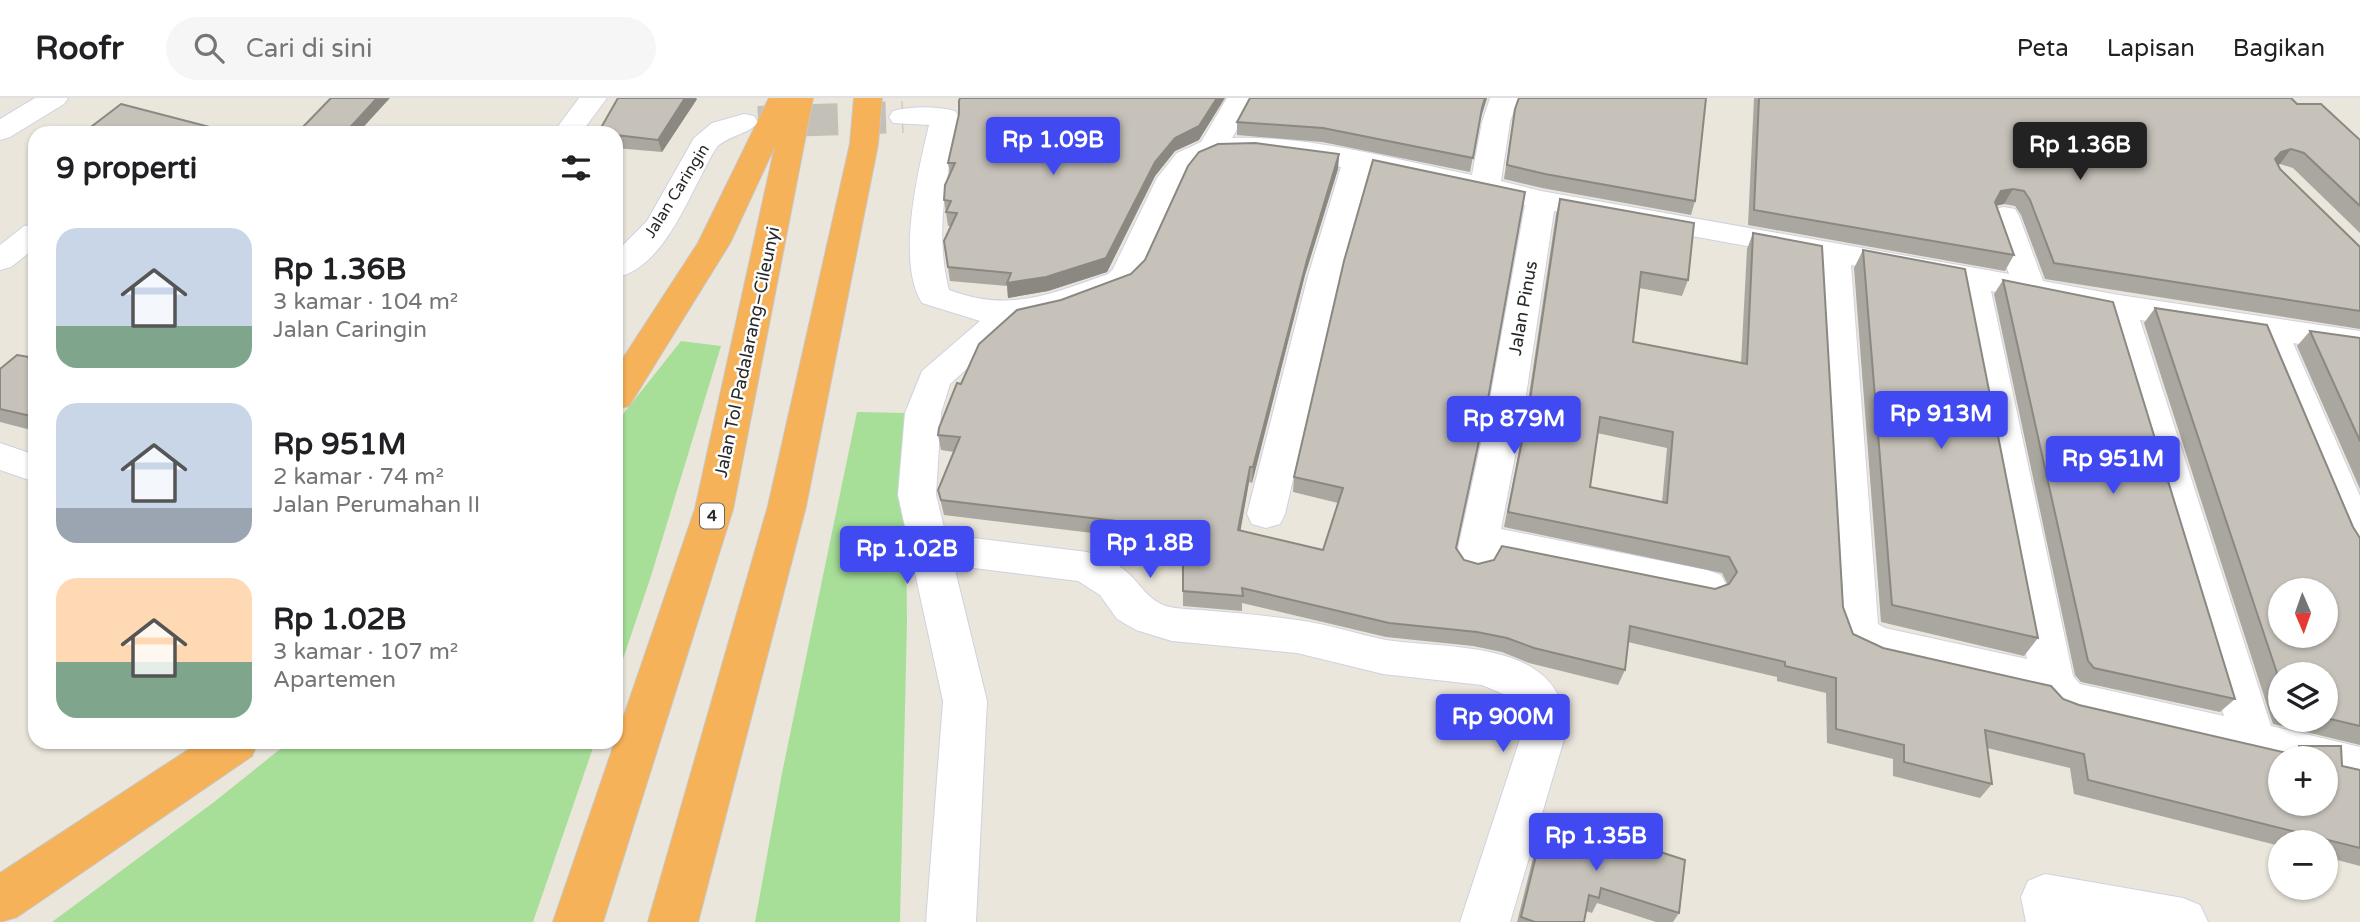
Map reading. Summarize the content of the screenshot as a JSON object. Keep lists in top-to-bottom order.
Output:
{
  "streets": {
    "highway": ["Jalan Tol Padalarang–Cileunyi", "4"],
    "street": ["Jalan Caringin", "Jalan Pinus"]
  },
  "north": "bottom",
  "page": {
    "header": "Roofr",
    "search": "Cari di sini",
    "nav": ["Peta", "Lapisan", "Bagikan"],
    "price": [
      "Rp 1.09B",
      "Rp 1.36B",
      "Rp 913M",
      "Rp 879M",
      "Rp 951M",
      "Rp 1.8B",
      "Rp 1.02B",
      "Rp 900M",
      "Rp 1.35B"
    ],
    "heading": "9 properti",
    "list": [
      {
        "name": "Rp 1.36B",
        "note": "3 kamar · 104 m² · Jalan Caringin"
      },
      {
        "name": "Rp 951M",
        "note": "2 kamar · 74 m² · Jalan Perumahan II"
      },
      {
        "name": "Rp 1.02B",
        "note": "3 kamar · 107 m² · Apartemen"
      }
    ],
    "map_buttons": ["+", "−"]
  }
}
